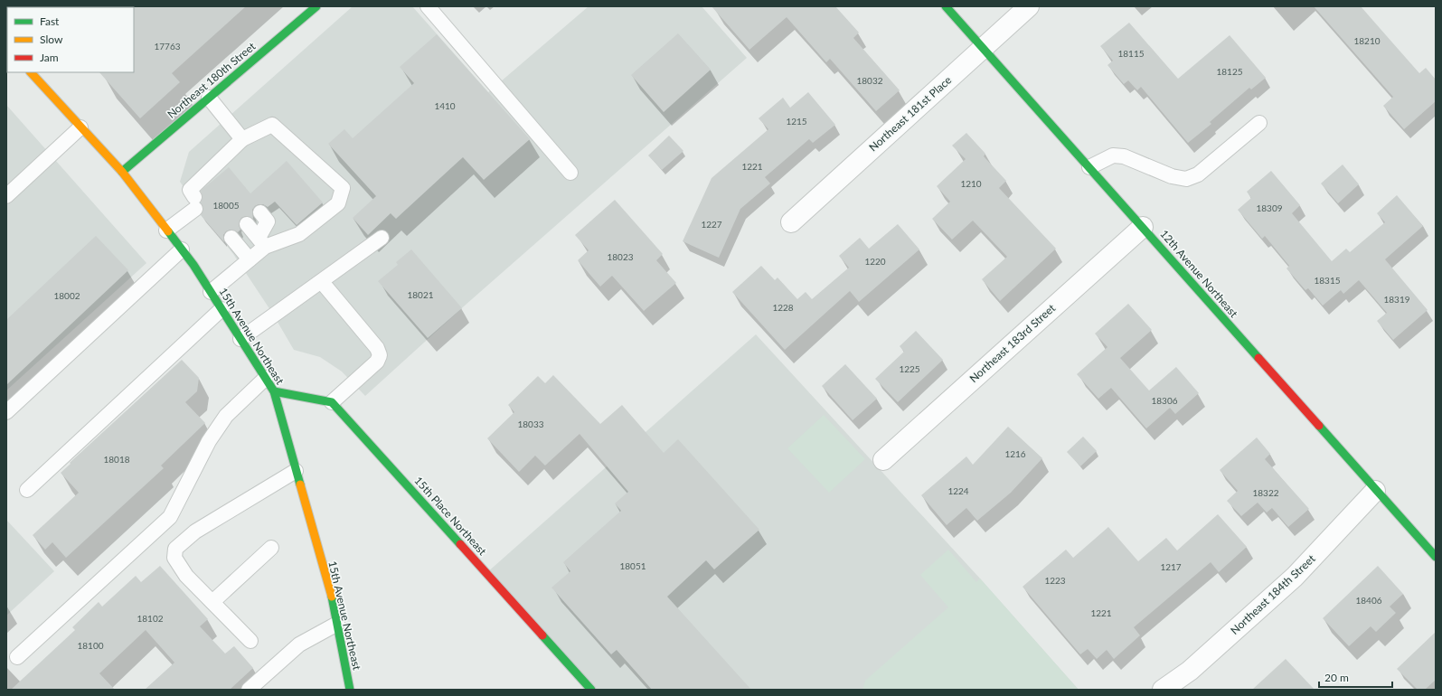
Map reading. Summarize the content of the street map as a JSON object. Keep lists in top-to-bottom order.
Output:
{
  "streets": {
    "street": [
      "Northeast 180th Street",
      "Northeast 181st Place",
      "12th Avenue Northeast",
      "15th Avenue Northeast",
      "Northeast 183rd Street",
      "15th Place Northeast",
      "Northeast 184th Street"
    ]
  },
  "crossings": [
    ["Northeast 180th Street", "15th Avenue Northeast"],
    ["Northeast 181st Place", "12th Avenue Northeast"],
    ["12th Avenue Northeast", "Northeast 183rd Street"],
    ["12th Avenue Northeast", "Northeast 184th Street"]
  ],
  "house_numbers": [
    "18210",
    "17763",
    "18115",
    "18125",
    "18032",
    "1410",
    "1215",
    "1221",
    "1210",
    "18005",
    "18309",
    "1227",
    "18023",
    "1220",
    "18315",
    "18021",
    "18002",
    "18319",
    "1228",
    "1225",
    "18306",
    "18033",
    "1216",
    "18018",
    "1224",
    "18322",
    "18051",
    "1217",
    "1223",
    "18406",
    "1221",
    "18102",
    "18100"
  ],
  "legend": ["Fast", "Slow", "Jam"],
  "scale_bar": "20 m"
}
